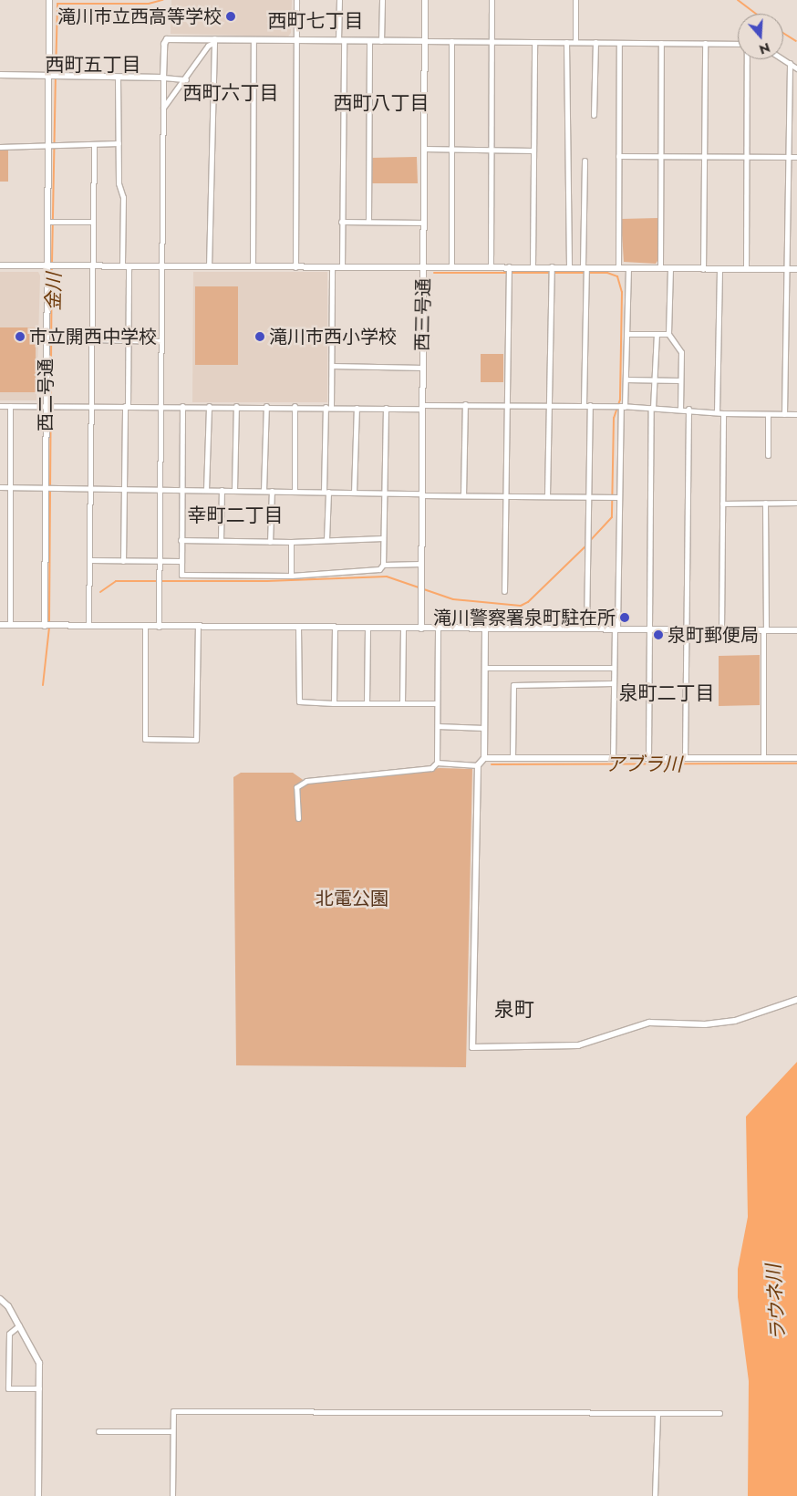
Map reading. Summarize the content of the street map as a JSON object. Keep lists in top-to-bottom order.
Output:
{
  "streets": {
    "street": ["西三号通", "西二号通"]
  },
  "districts": [
    "西町七丁目",
    "西町五丁目",
    "西町六丁目",
    "西町八丁目",
    "幸町二丁目",
    "泉町二丁目",
    "泉町"
  ],
  "water": ["金川", "アブラ川", "ラウネ川"],
  "parks": ["北電公園"],
  "places": [
    "滝川市立西高等学校",
    "市立開西中学校",
    "滝川市西小学校",
    "滝川警察署泉町駐在所",
    "泉町郵便局"
  ],
  "north": "bottom"
}
